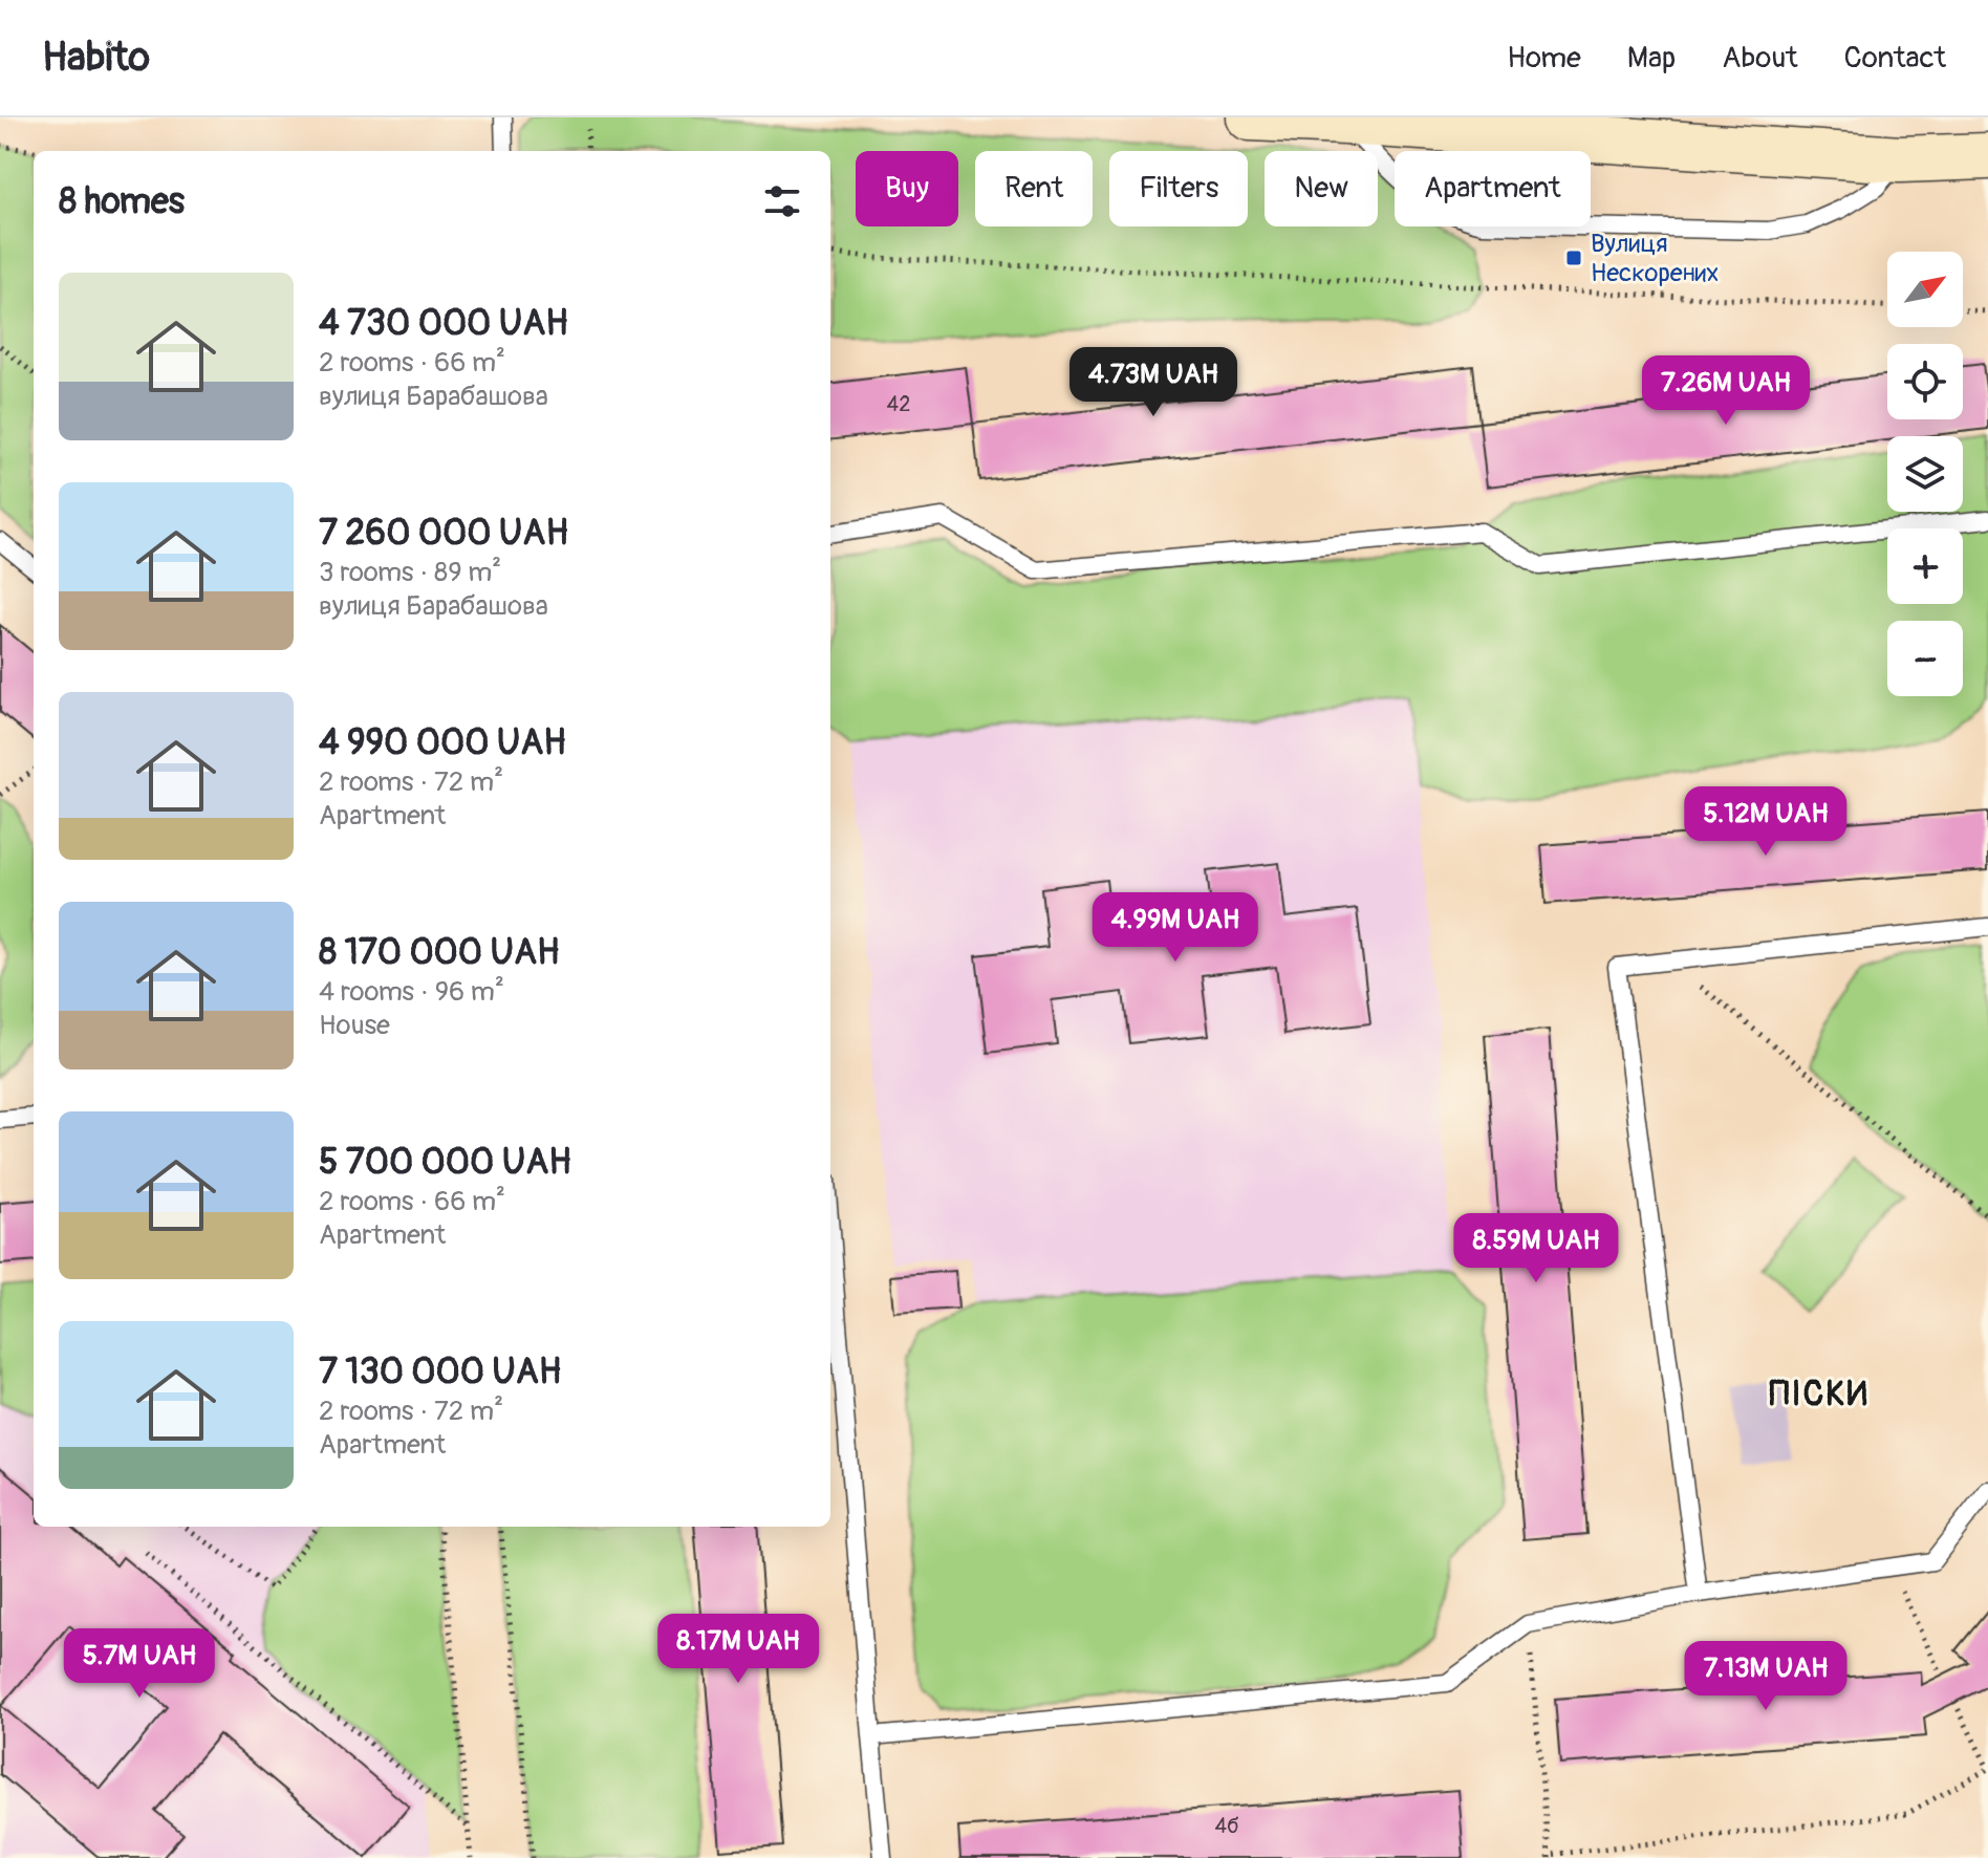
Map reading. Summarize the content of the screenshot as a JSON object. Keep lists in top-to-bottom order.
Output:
{
  "districts": ["ПІСКИ"],
  "places": {
    "transit": ["Вулиця Нескорених"]
  },
  "house_numbers": ["42", "4б"],
  "north": "top right",
  "page": {
    "header": "Habito",
    "nav": [
      "Home",
      "Map",
      "About",
      "Contact"
    ],
    "chip": [
      "Buy",
      "Rent",
      "Filters",
      "New",
      "Apartment"
    ],
    "heading": "8 homes",
    "map_buttons": ["+", "−"],
    "list": [
      {
        "name": "4 730 000 UAH",
        "note": "2 rooms · 66 m² · вулиця Барабашова"
      },
      {
        "name": "7 260 000 UAH",
        "note": "3 rooms · 89 m² · вулиця Барабашова"
      },
      {
        "name": "4 990 000 UAH",
        "note": "2 rooms · 72 m² · Apartment"
      },
      {
        "name": "8 170 000 UAH",
        "note": "4 rooms · 96 m² · House"
      },
      {
        "name": "5 700 000 UAH",
        "note": "2 rooms · 66 m² · Apartment"
      },
      {
        "name": "7 130 000 UAH",
        "note": "2 rooms · 72 m² · Apartment"
      }
    ],
    "price": [
      "4.73M UAH",
      "7.26M UAH",
      "5.12M UAH",
      "4.99M UAH",
      "8.59M UAH",
      "8.17M UAH",
      "5.7M UAH",
      "7.13M UAH"
    ]
  }
}
